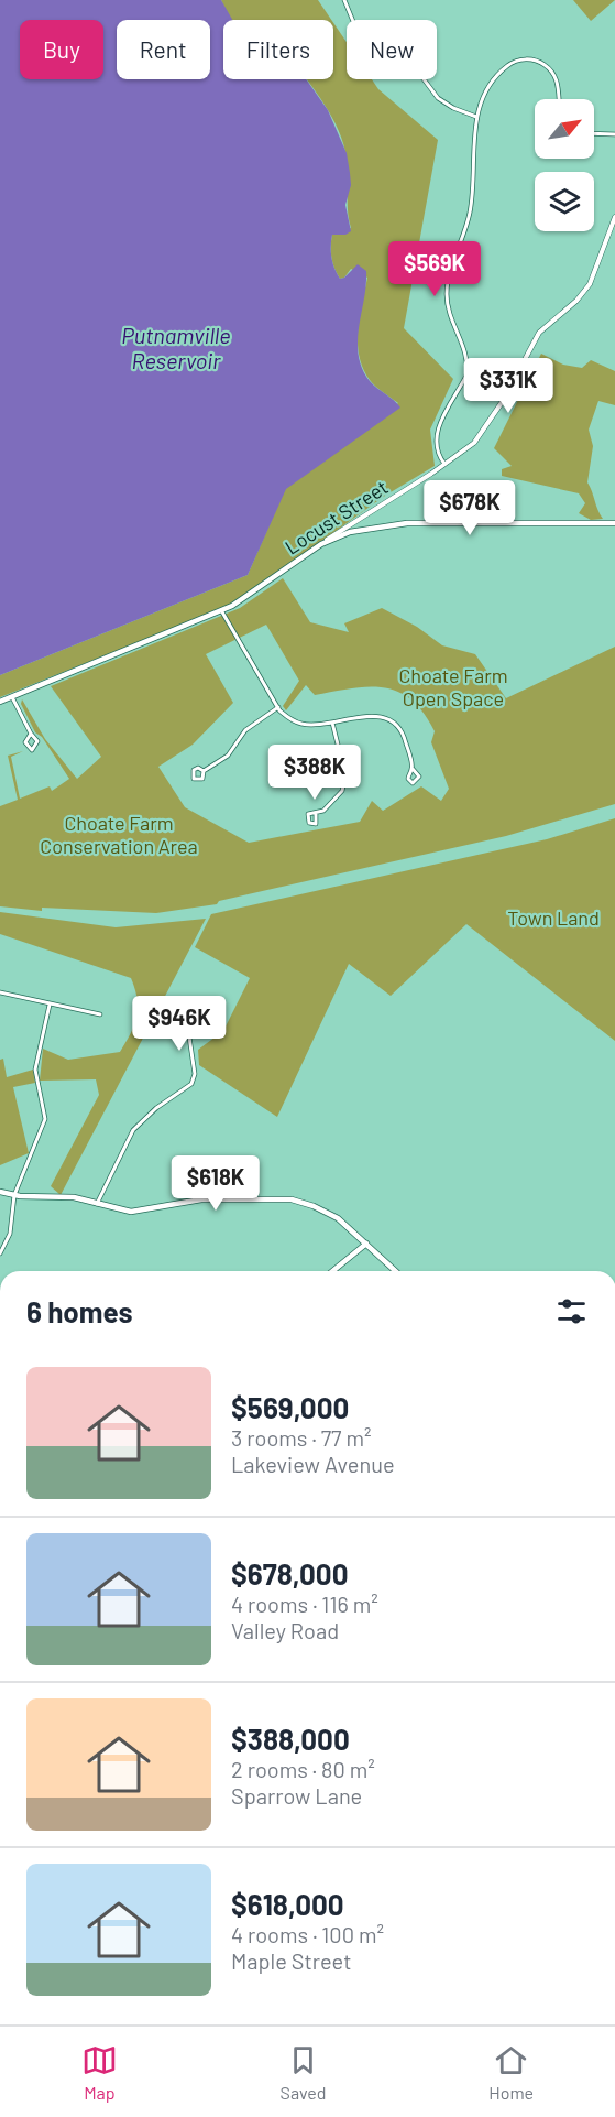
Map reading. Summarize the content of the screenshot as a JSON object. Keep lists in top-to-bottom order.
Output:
{
  "streets": {
    "main road": ["Locust Street"]
  },
  "water": ["Putnamville Reservoir"],
  "parks": ["Choate Farm Open Space", "Choate Farm Conservation Area", "Town Land"],
  "north": "top right",
  "page": {
    "chip": [
      "Buy",
      "Rent",
      "Filters",
      "New"
    ],
    "price": [
      "$569K",
      "$331K",
      "$678K",
      "$388K",
      "$946K",
      "$618K"
    ],
    "heading": "6 homes",
    "list": [
      {
        "name": "$569,000",
        "note": "3 rooms · 77 m² · Lakeview Avenue"
      },
      {
        "name": "$678,000",
        "note": "4 rooms · 116 m² · Valley Road"
      },
      {
        "name": "$388,000",
        "note": "2 rooms · 80 m² · Sparrow Lane"
      },
      {
        "name": "$618,000",
        "note": "4 rooms · 100 m² · Maple Street"
      }
    ],
    "tabs": ["Map", "Saved", "Home"]
  }
}
